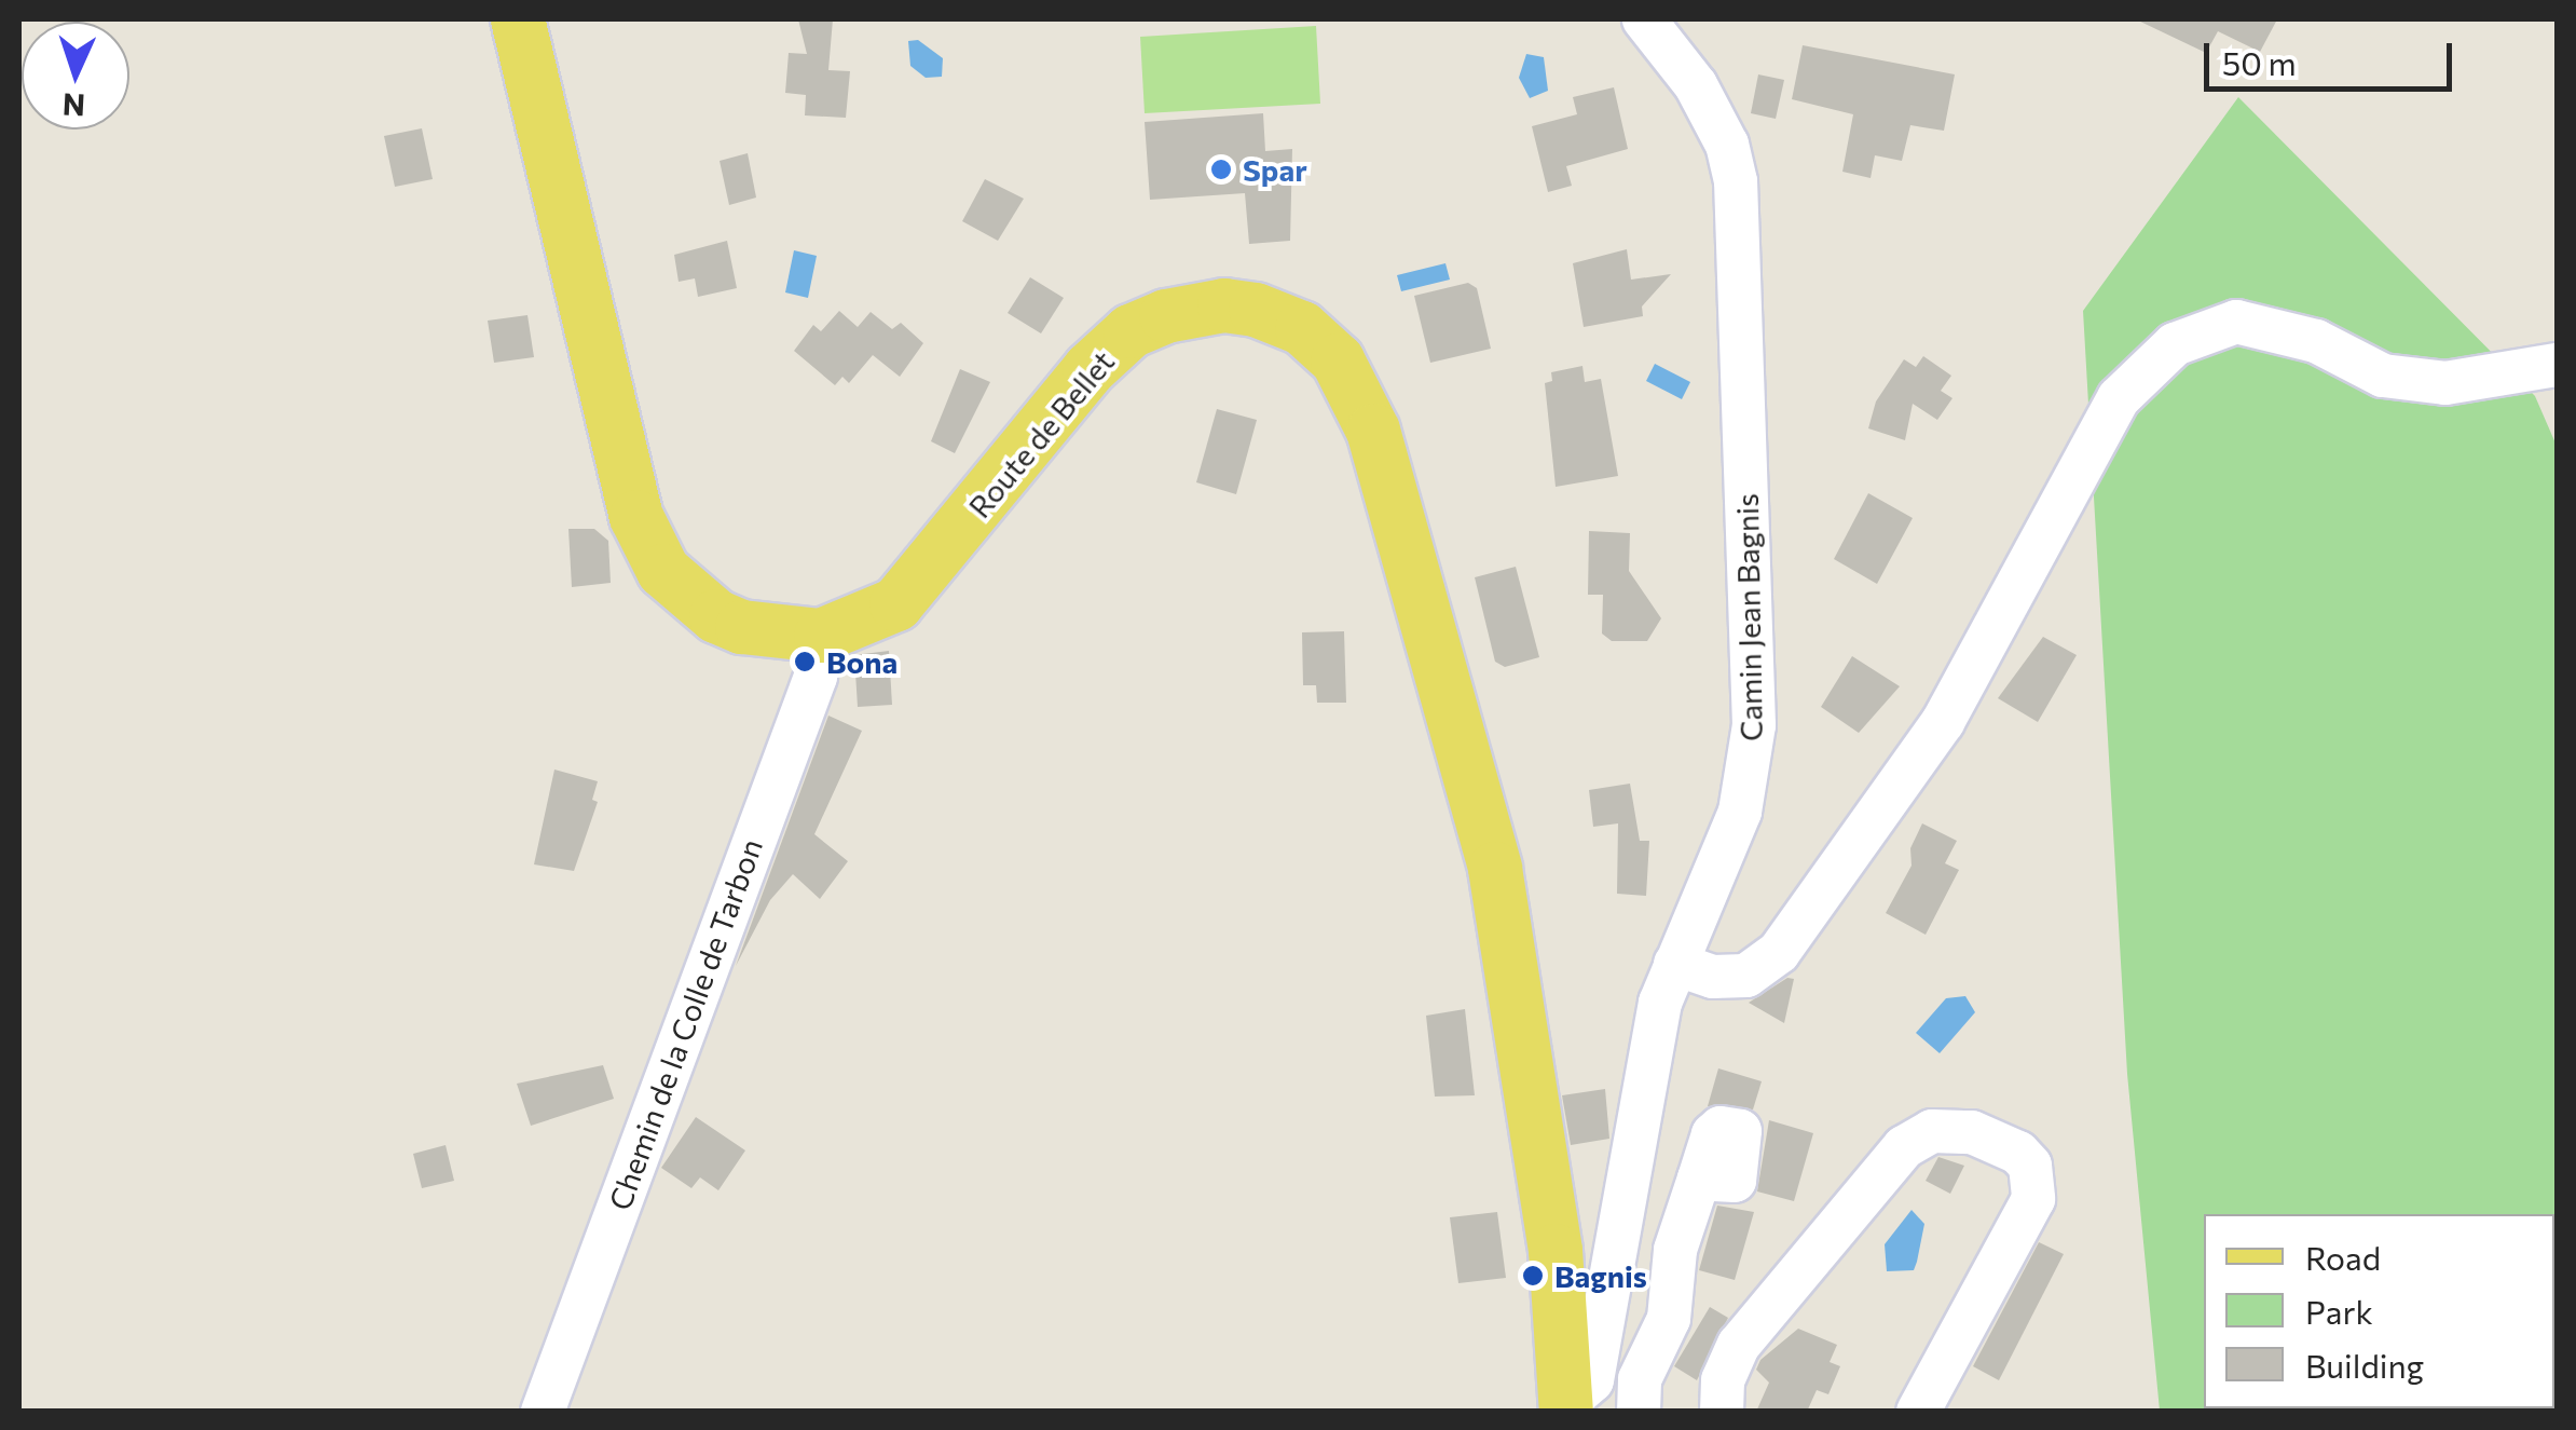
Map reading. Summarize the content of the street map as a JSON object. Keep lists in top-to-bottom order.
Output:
{
  "streets": {
    "main road": ["Route de Bellet"],
    "street": ["Camin Jean Bagnis", "Chemin de la Colle de Tarbon"]
  },
  "crossings": [
    ["Route de Bellet", "Camin Jean Bagnis"],
    ["Route de Bellet", "Chemin de la Colle de Tarbon"]
  ],
  "places": ["Spar", "Bona", "Bagnis"],
  "legend": ["Road", "Park", "Building"],
  "scale_bar": "50 m",
  "north": "bottom"
}
